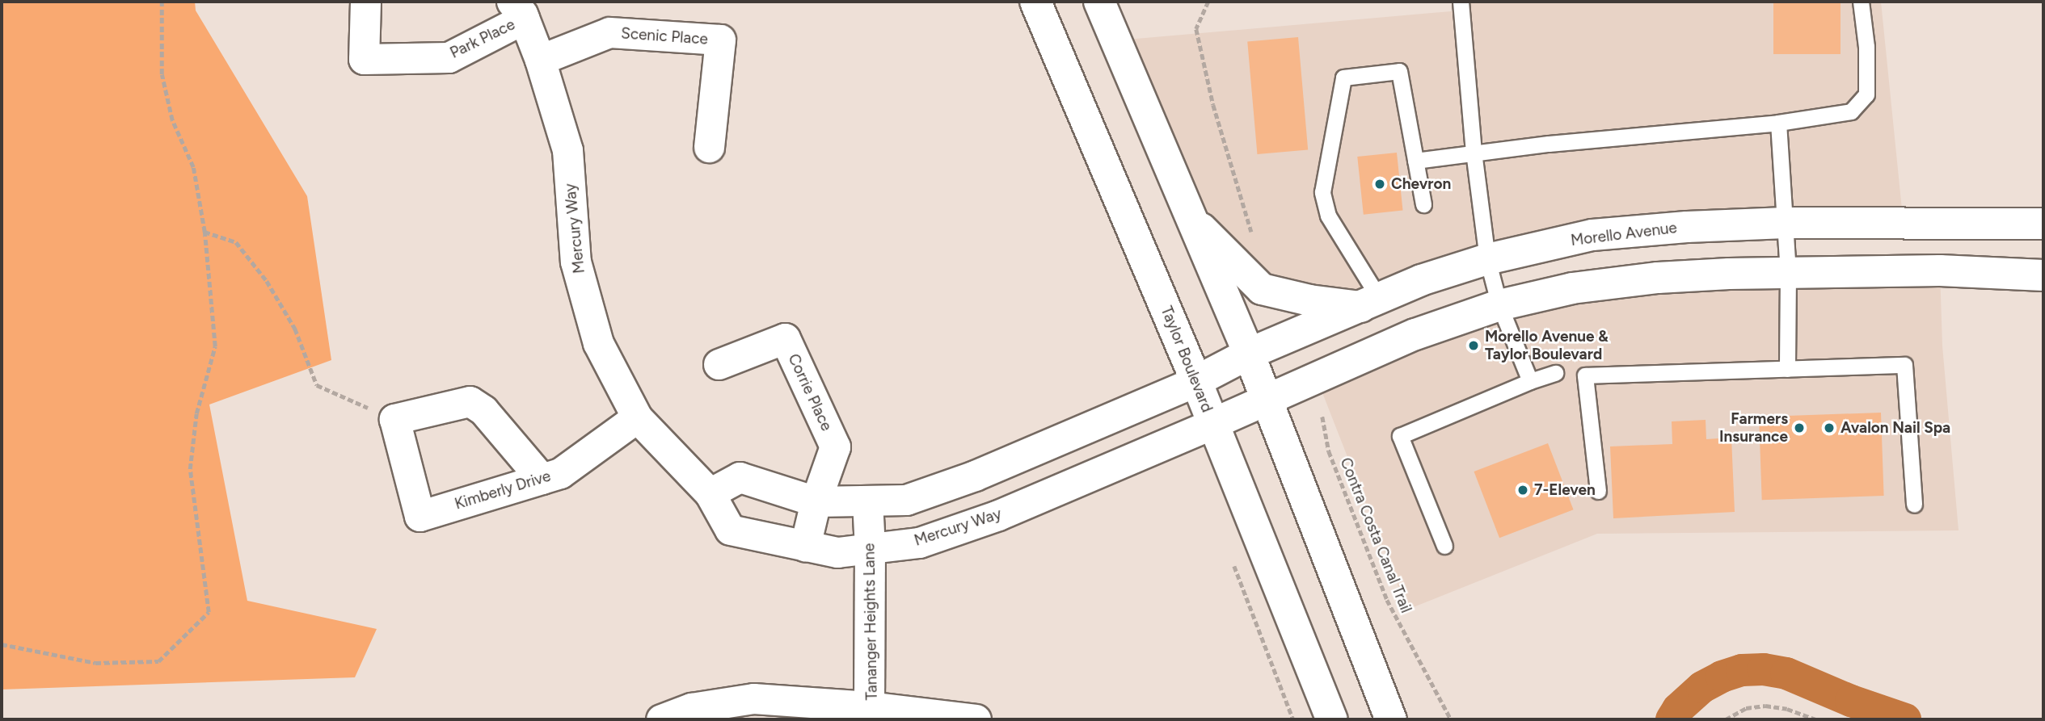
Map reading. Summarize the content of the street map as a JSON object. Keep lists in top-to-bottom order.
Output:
{
  "streets": {
    "main road": ["Morello Avenue", "Taylor Boulevard"],
    "street": [
      "Scenic Place",
      "Park Place",
      "Mercury Way",
      "Corrie Place",
      "Kimberly Drive",
      "Tananger Heights Lane"
    ],
    "path": ["Contra Costa Canal Trail"]
  },
  "crossings": [
    ["Scenic Place", "Mercury Way"],
    ["Park Place", "Mercury Way"],
    ["Mercury Way", "Taylor Boulevard"],
    ["Mercury Way", "Corrie Place"],
    ["Mercury Way", "Kimberly Drive"],
    ["Mercury Way", "Tananger Heights Lane"],
    ["Morello Avenue", "Taylor Boulevard"]
  ],
  "places": [
    "Chevron",
    "Morello Avenue & Taylor Boulevard",
    "Farmers Insurance",
    "Avalon Nail Spa",
    "7-Eleven"
  ]
}
